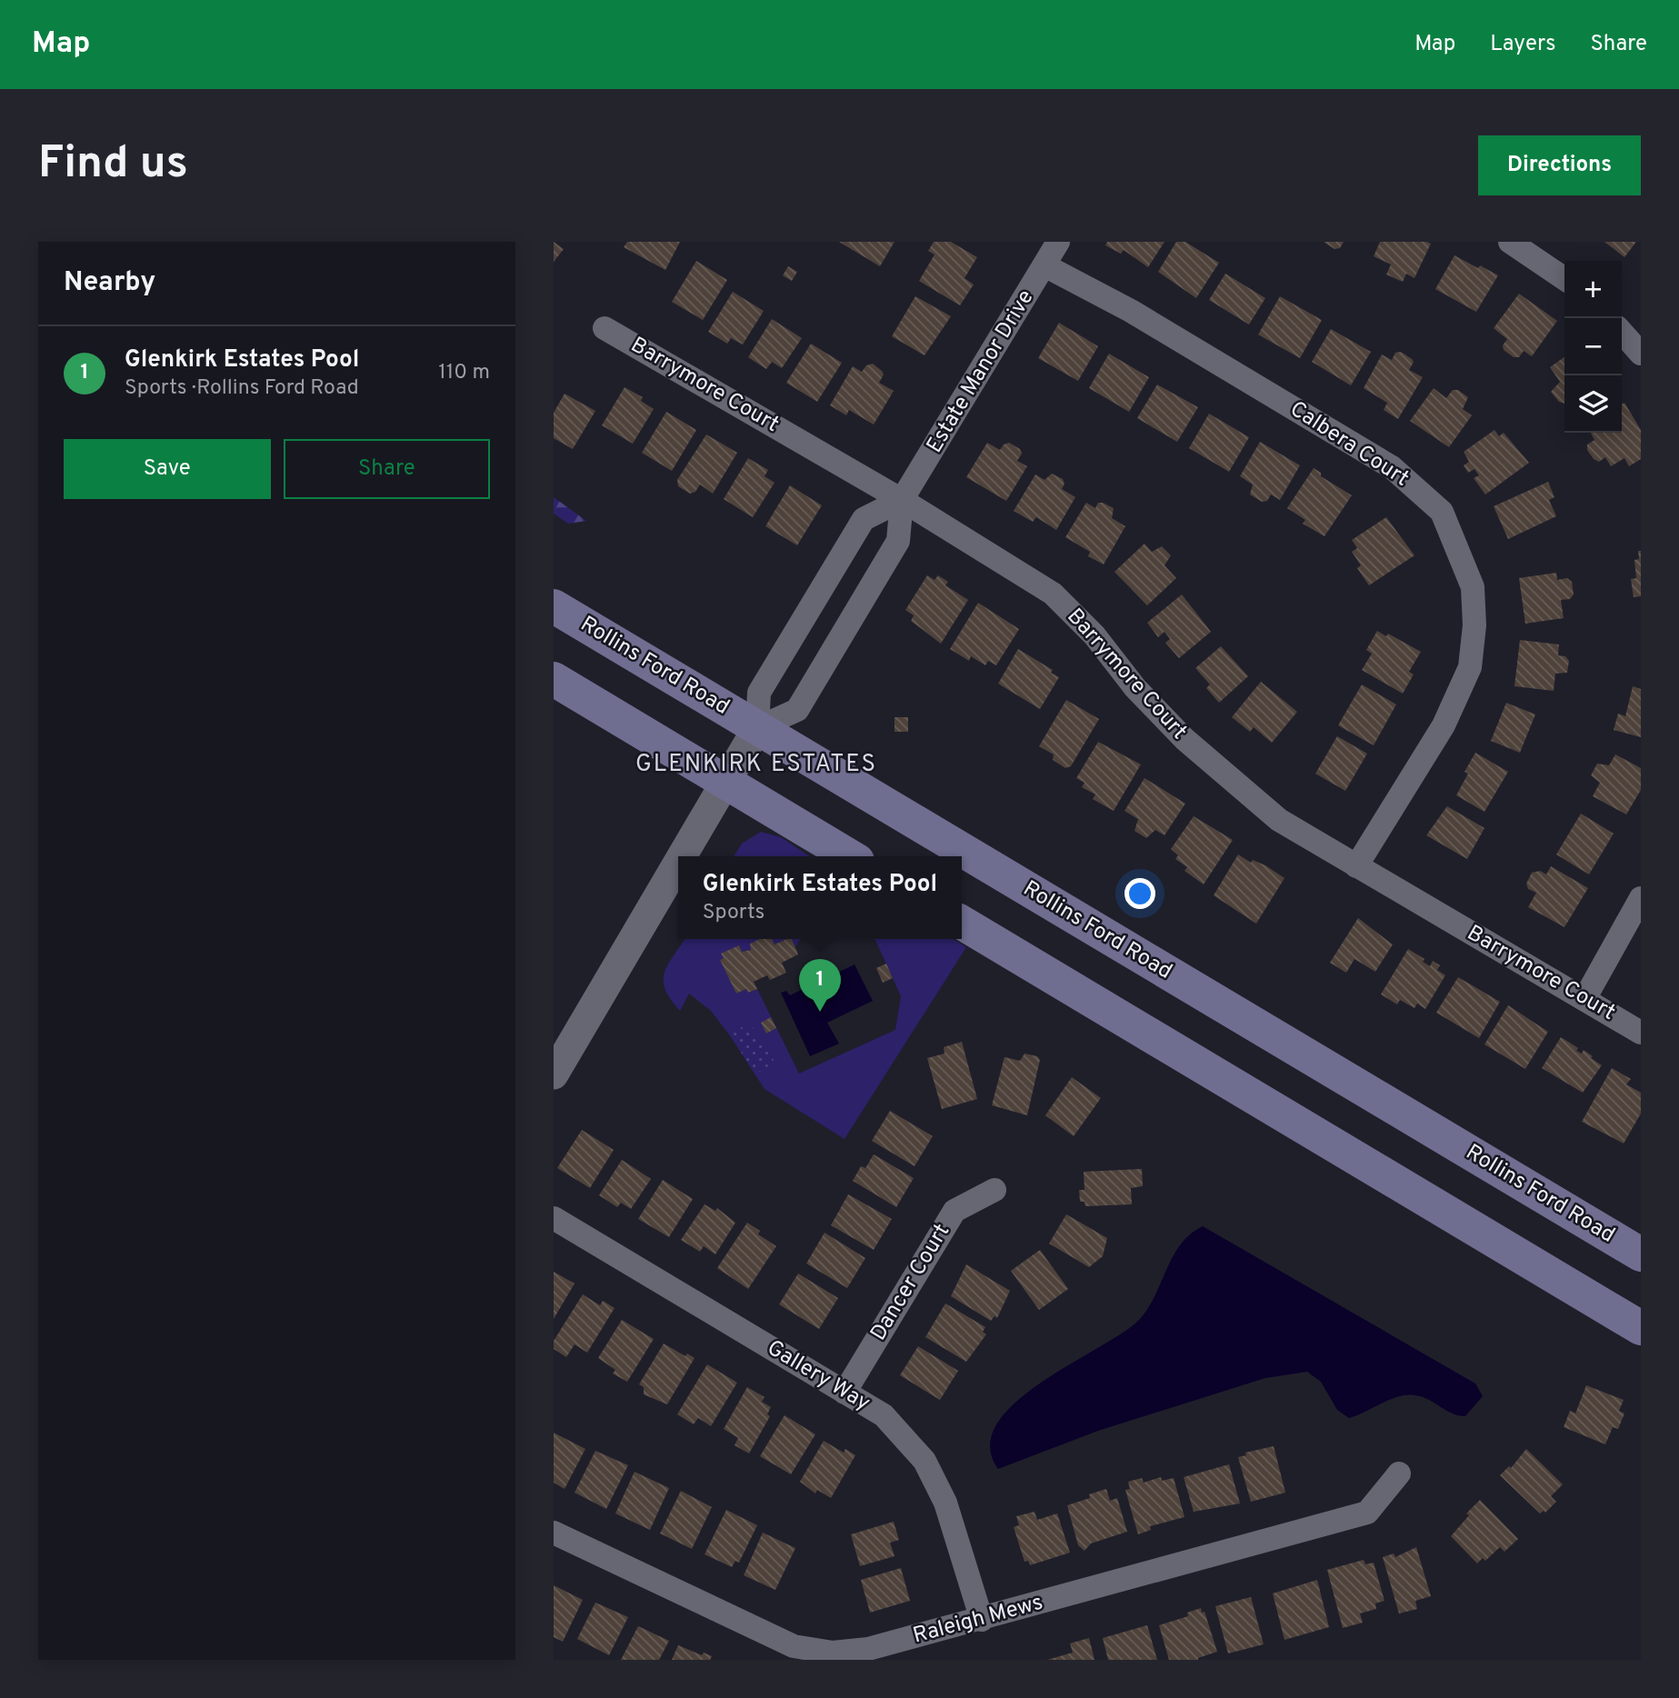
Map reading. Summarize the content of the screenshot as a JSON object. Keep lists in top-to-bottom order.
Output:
{
  "streets": {
    "main road": ["Rollins Ford Road"],
    "street": [
      "Estate Manor Drive",
      "Barrymore Court",
      "Calbera Court",
      "Dancer Court",
      "Gallery Way",
      "Raleigh Mews"
    ]
  },
  "crossings": [
    ["Estate Manor Drive", "Barrymore Court"],
    ["Estate Manor Drive", "Calbera Court"],
    ["Estate Manor Drive", "Rollins Ford Road"],
    ["Barrymore Court", "Calbera Court"],
    ["Dancer Court", "Gallery Way"],
    ["Gallery Way", "Raleigh Mews"]
  ],
  "districts": ["GLENKIRK ESTATES"],
  "page": {
    "header": "Map",
    "nav": ["Map", "Layers", "Share"],
    "buttons": [
      "Directions",
      ["Save", "Share"]
    ],
    "title": "Find us",
    "heading": "Nearby",
    "map_buttons": ["+", "−"],
    "list": [
      {
        "mark": "1",
        "name": "Glenkirk Estates Pool",
        "note": "Sports · Rollins Ford Road",
        "value": "110 m"
      }
    ],
    "popup": ["Glenkirk Estates Pool", "Sports"],
    "pins": "1"
  }
}
